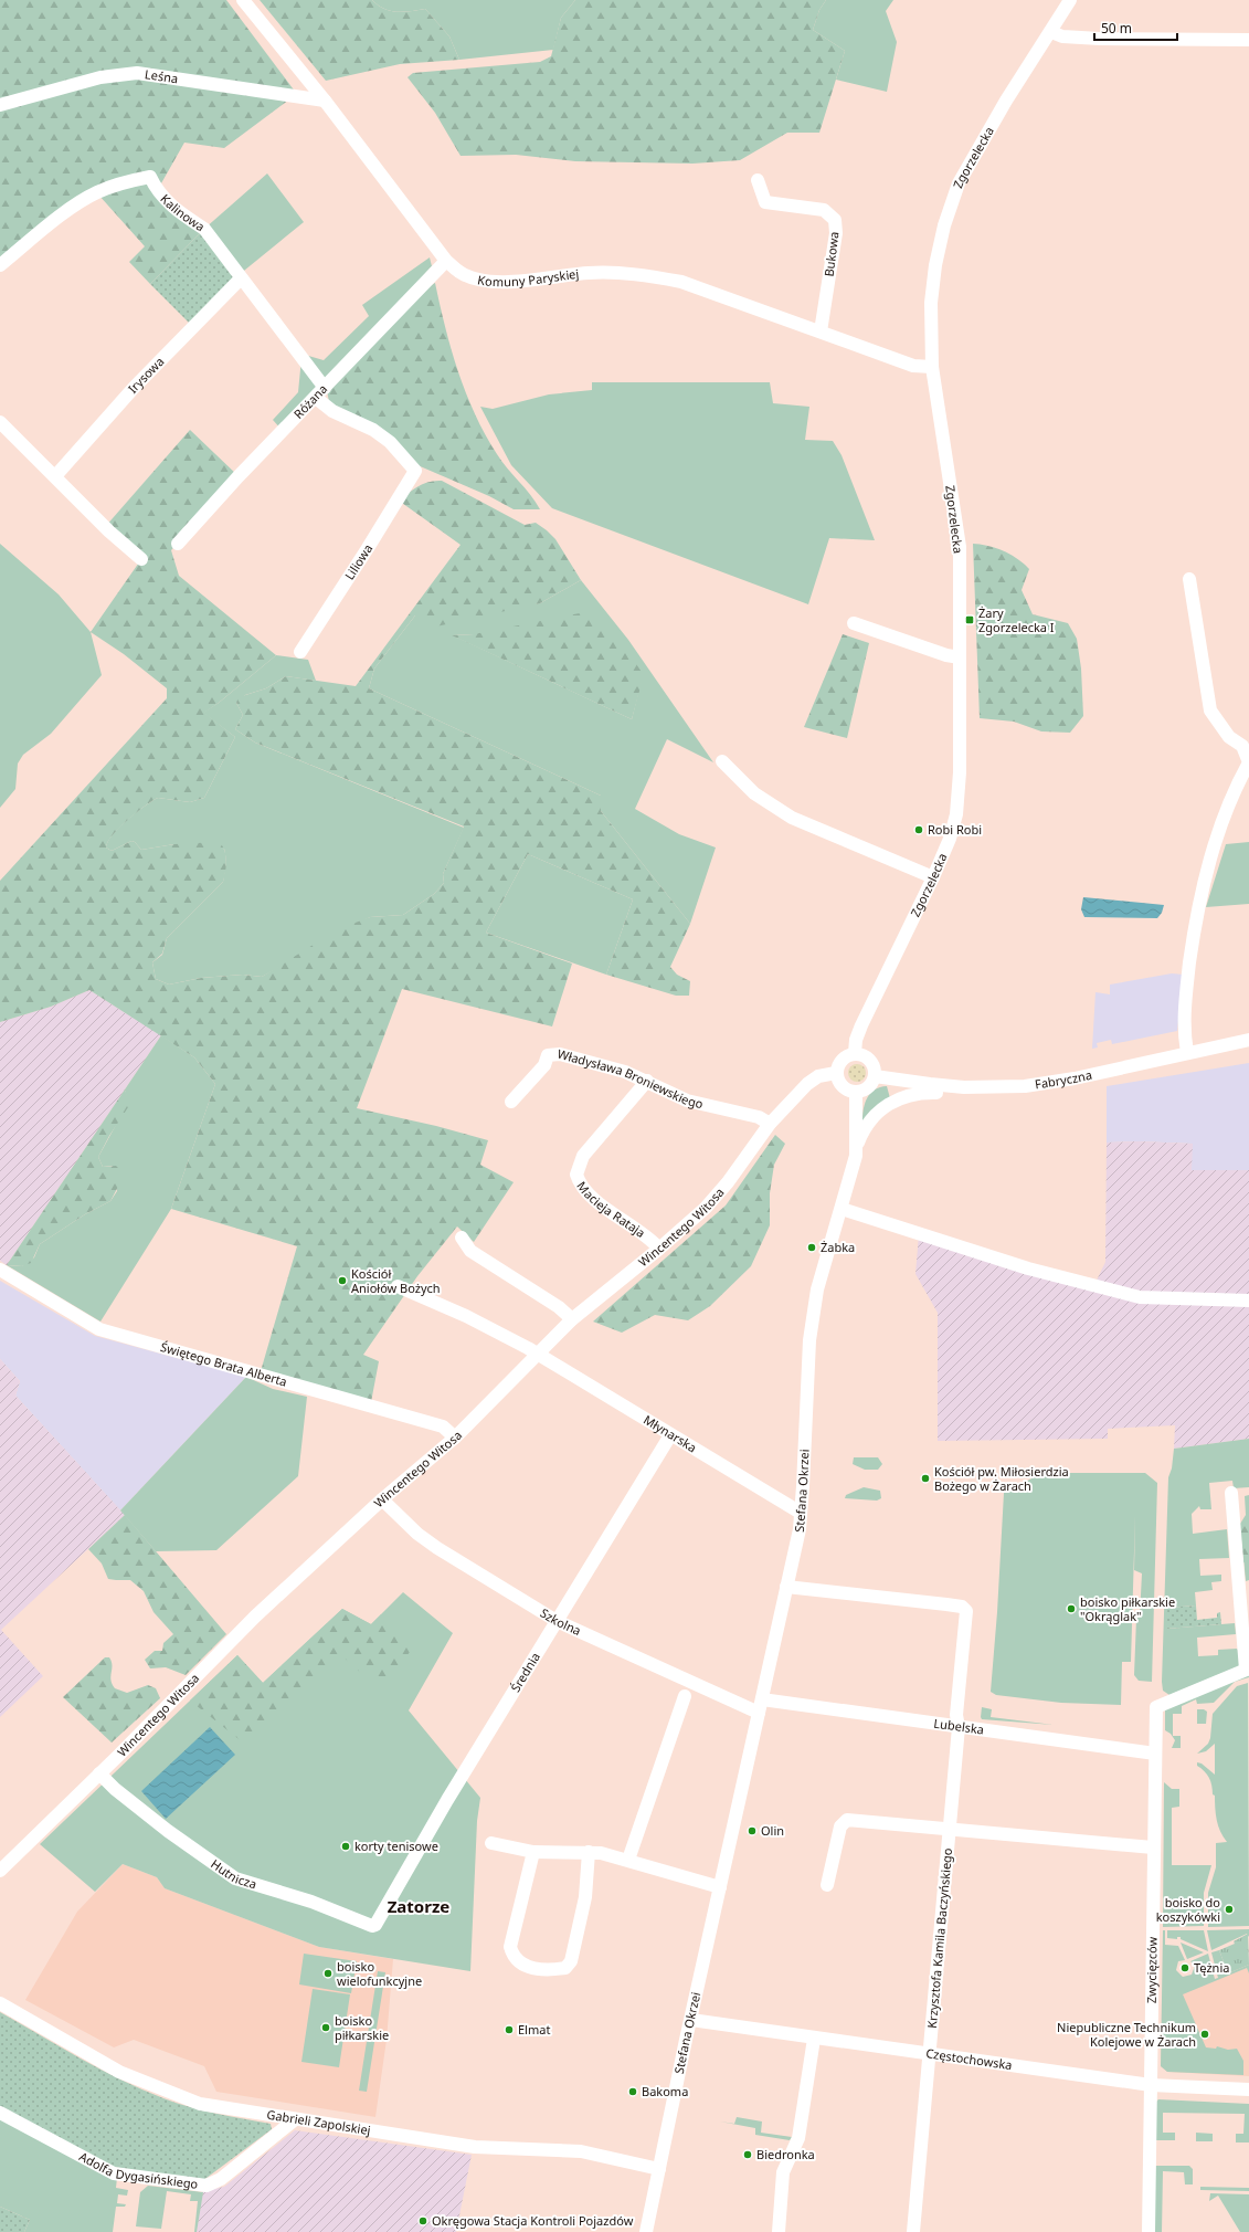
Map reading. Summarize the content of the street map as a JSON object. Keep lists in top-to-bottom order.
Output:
{
  "streets": {
    "street": [
      "Leśna",
      "Zgorzelecka",
      "Kalinowa",
      "Bukowa",
      "Komuny Paryskiej",
      "Irysowa",
      "Różana",
      "Liliowa",
      "Fabryczna",
      "Władysława Broniewskiego",
      "Macieja Rataja",
      "Wincentego Witosa",
      "Świętego Brata Alberta",
      "Młynarska",
      "Stefana Okrzei",
      "Szkolna",
      "Średnia",
      "Lubelska",
      "Hutnicza",
      "Krzysztofa Kamila Baczyńskiego",
      "Zwycięzców",
      "Częstochowska",
      "Gabrieli Zapolskiej",
      "Adolfa Dygasińskiego"
    ]
  },
  "crossings": [
    ["Leśna", "Komuny Paryskiej"],
    ["Zgorzelecka", "Komuny Paryskiej"],
    ["Zgorzelecka", "Fabryczna"],
    ["Zgorzelecka", "Wincentego Witosa"],
    ["Zgorzelecka", "Stefana Okrzei"],
    ["Kalinowa", "Irysowa"],
    ["Kalinowa", "Różana"],
    ["Kalinowa", "Liliowa"],
    ["Bukowa", "Komuny Paryskiej"],
    ["Komuny Paryskiej", "Różana"],
    ["Fabryczna", "Wincentego Witosa"],
    ["Fabryczna", "Stefana Okrzei"],
    ["Władysława Broniewskiego", "Macieja Rataja"],
    ["Władysława Broniewskiego", "Wincentego Witosa"],
    ["Macieja Rataja", "Wincentego Witosa"],
    ["Wincentego Witosa", "Świętego Brata Alberta"],
    ["Wincentego Witosa", "Młynarska"],
    ["Wincentego Witosa", "Stefana Okrzei"],
    ["Wincentego Witosa", "Szkolna"],
    ["Wincentego Witosa", "Hutnicza"],
    ["Młynarska", "Stefana Okrzei"],
    ["Młynarska", "Średnia"],
    ["Stefana Okrzei", "Szkolna"],
    ["Stefana Okrzei", "Lubelska"],
    ["Stefana Okrzei", "Krzysztofa Kamila Baczyńskiego"],
    ["Stefana Okrzei", "Częstochowska"],
    ["Stefana Okrzei", "Gabrieli Zapolskiej"],
    ["Szkolna", "Średnia"],
    ["Szkolna", "Lubelska"],
    ["Średnia", "Hutnicza"],
    ["Lubelska", "Krzysztofa Kamila Baczyńskiego"],
    ["Lubelska", "Zwycięzców"],
    ["Krzysztofa Kamila Baczyńskiego", "Częstochowska"],
    ["Zwycięzców", "Częstochowska"],
    ["Gabrieli Zapolskiej", "Adolfa Dygasińskiego"]
  ],
  "districts": ["Zatorze"],
  "places": {
    "transit": ["Żary Zgorzelecka I"],
    "other": [
      "Robi Robi",
      "Żabka",
      "Kościół Aniołów Bożych",
      "Kościół pw. Miłosierdzia Bożego w Żarach",
      "boisko piłkarskie \"Okrąglak\"",
      "Olin",
      "korty tenisowe",
      "boisko do koszykówki",
      "Tężnia",
      "boisko wielofunkcyjne",
      "boisko piłkarskie",
      "Elmat",
      "Niepubliczne Technikum Kolejowe w Żarach",
      "Bakoma",
      "Biedronka",
      "Okręgowa Stacja Kontroli Pojazdów"
    ]
  },
  "scale_bar": "50 m"
}
